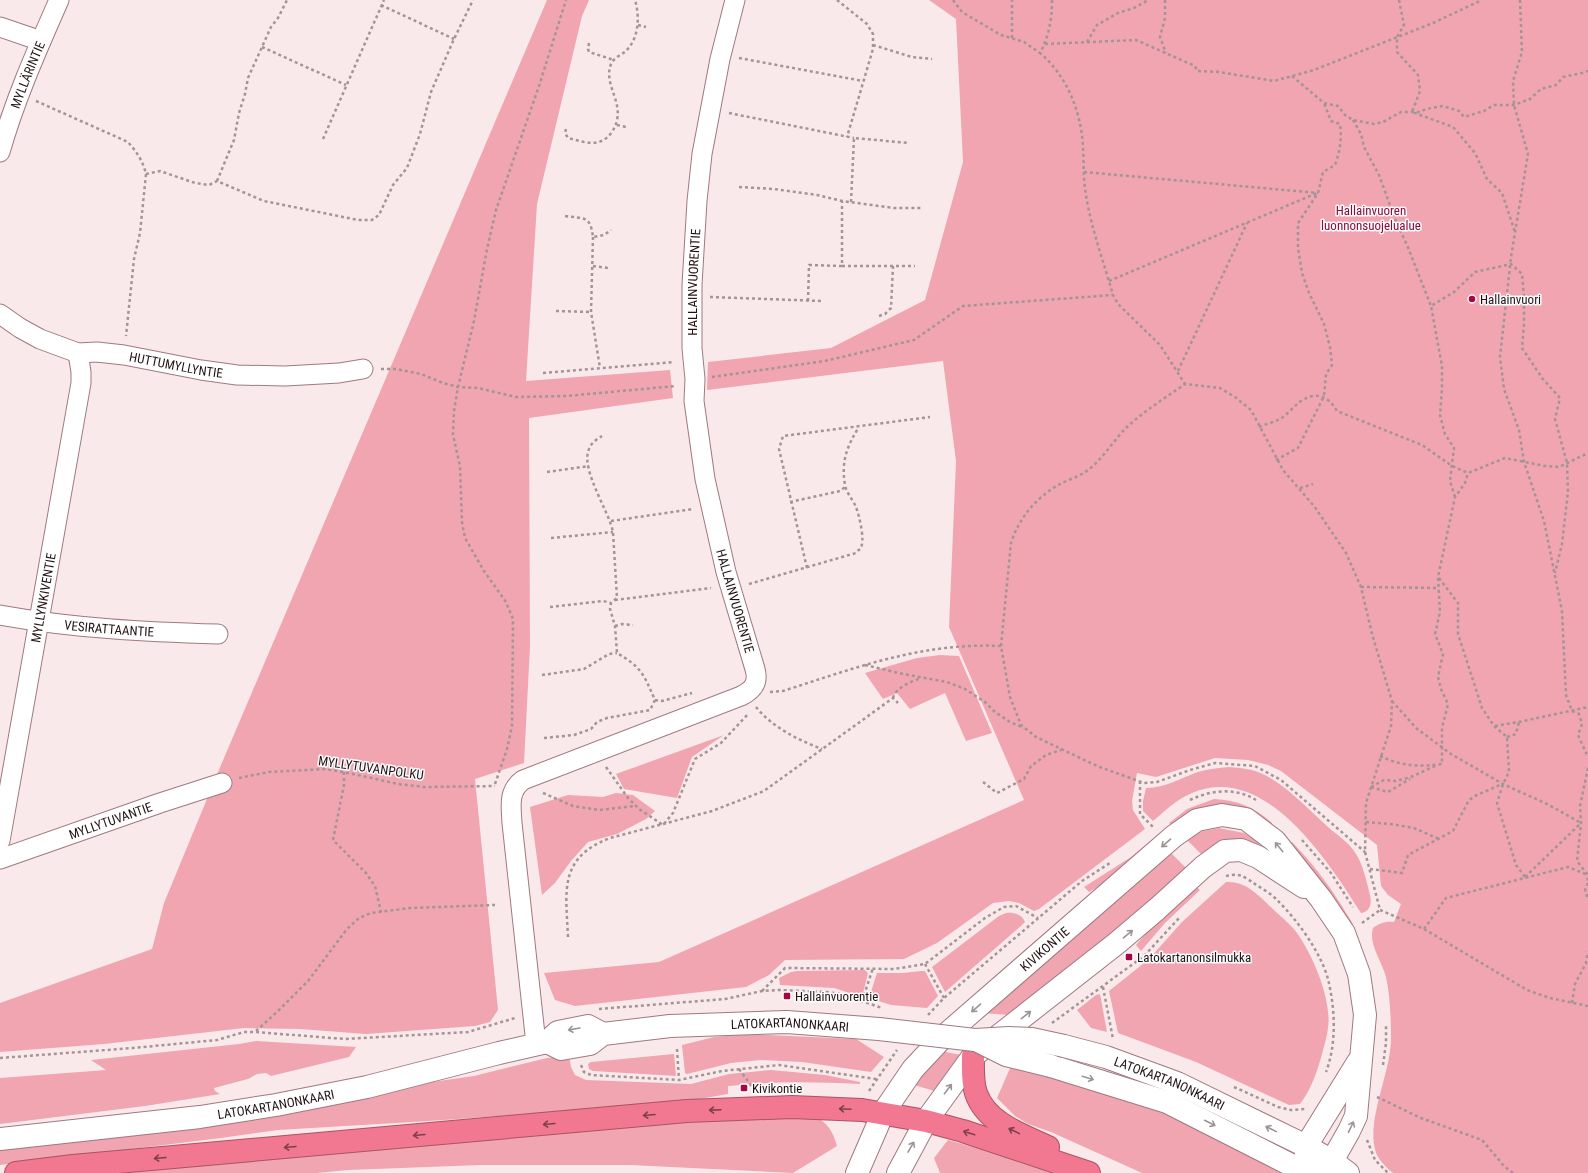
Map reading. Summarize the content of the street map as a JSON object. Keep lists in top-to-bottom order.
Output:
{
  "streets": {
    "street": [
      "MYLLÄRINTIE",
      "HALLAINVUORENTIE",
      "HUTTUMYLLYNTIE",
      "MYLLYNKIVENTIE",
      "VESIRATTAANTIE",
      "MYLLYTUVANTIE",
      "KIVIKONTIE",
      "LATOKARTANONKAARI"
    ],
    "path": ["MYLLYTUVANPOLKU"]
  },
  "crossings": [
    ["HALLAINVUORENTIE", "LATOKARTANONKAARI"],
    ["HUTTUMYLLYNTIE", "MYLLYNKIVENTIE"],
    ["MYLLYNKIVENTIE", "VESIRATTAANTIE"],
    ["MYLLYTUVANPOLKU", "MYLLYTUVANTIE"]
  ],
  "one_way": ["KIVIKONTIE"],
  "parks": ["Hallainvuoren luonnonsuojelualue"],
  "places": {
    "other": ["Hallainvuori"],
    "transit": ["Latokartanonsilmukka", "Hallainvuorentie", "Kivikontie"]
  }
}
